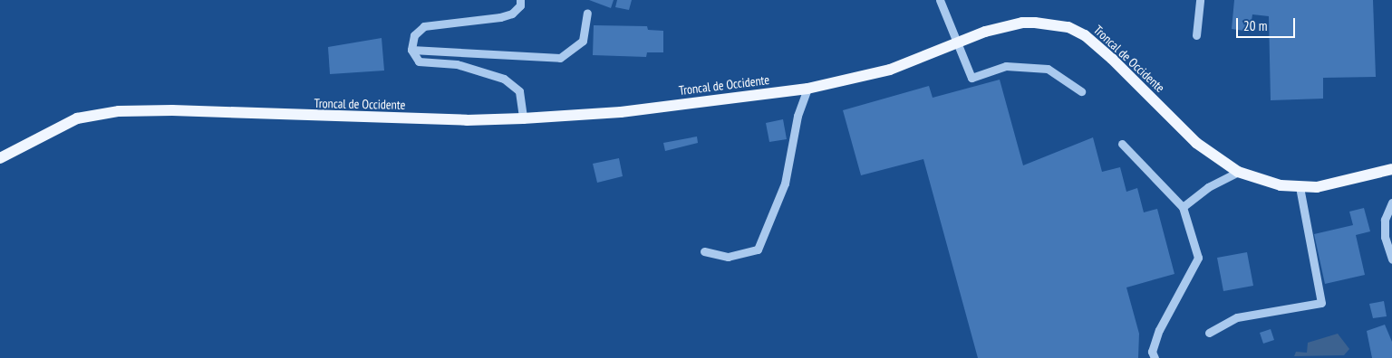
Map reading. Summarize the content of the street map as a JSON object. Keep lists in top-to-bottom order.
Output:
{
  "streets": {
    "main road": ["Troncal de Occidente"]
  },
  "scale_bar": "20 m"
}
